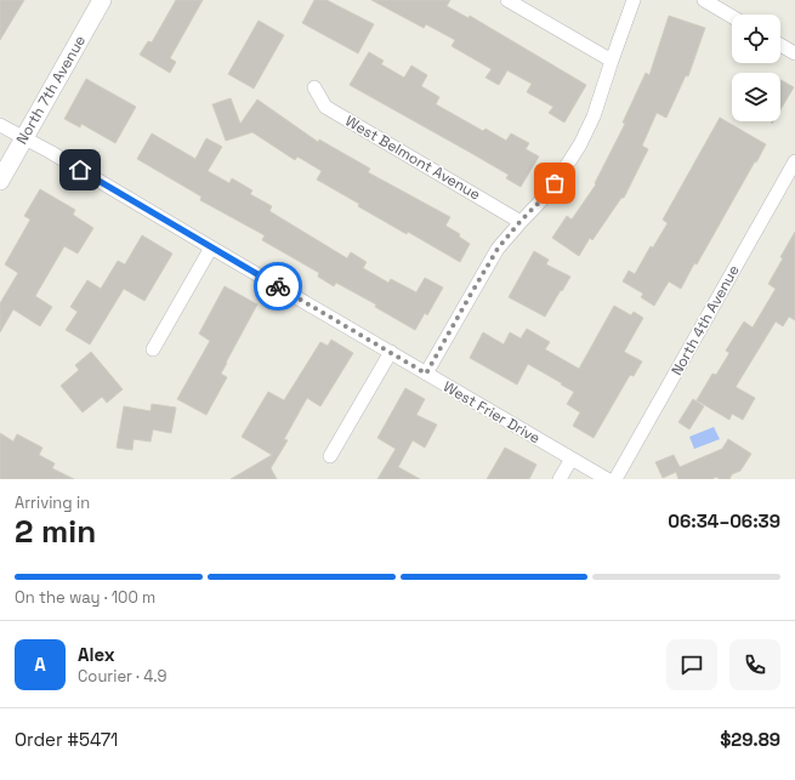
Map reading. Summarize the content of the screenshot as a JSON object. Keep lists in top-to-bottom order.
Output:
{
  "streets": {
    "main road": ["North 7th Avenue"],
    "street": ["West Belmont Avenue", "North 4th Avenue", "West Frier Drive"]
  },
  "crossings": [
    ["North 7th Avenue", "West Frier Drive"]
  ],
  "page": {
    "heading": ["2 min", "Arriving in", "06:34–06:39"],
    "panel": [
      "Alex",
      "Courier · 4.9",
      "Order #5471",
      "$29.89"
    ],
    "bar": "On the way · 100 m",
    "round": "A"
  }
}
